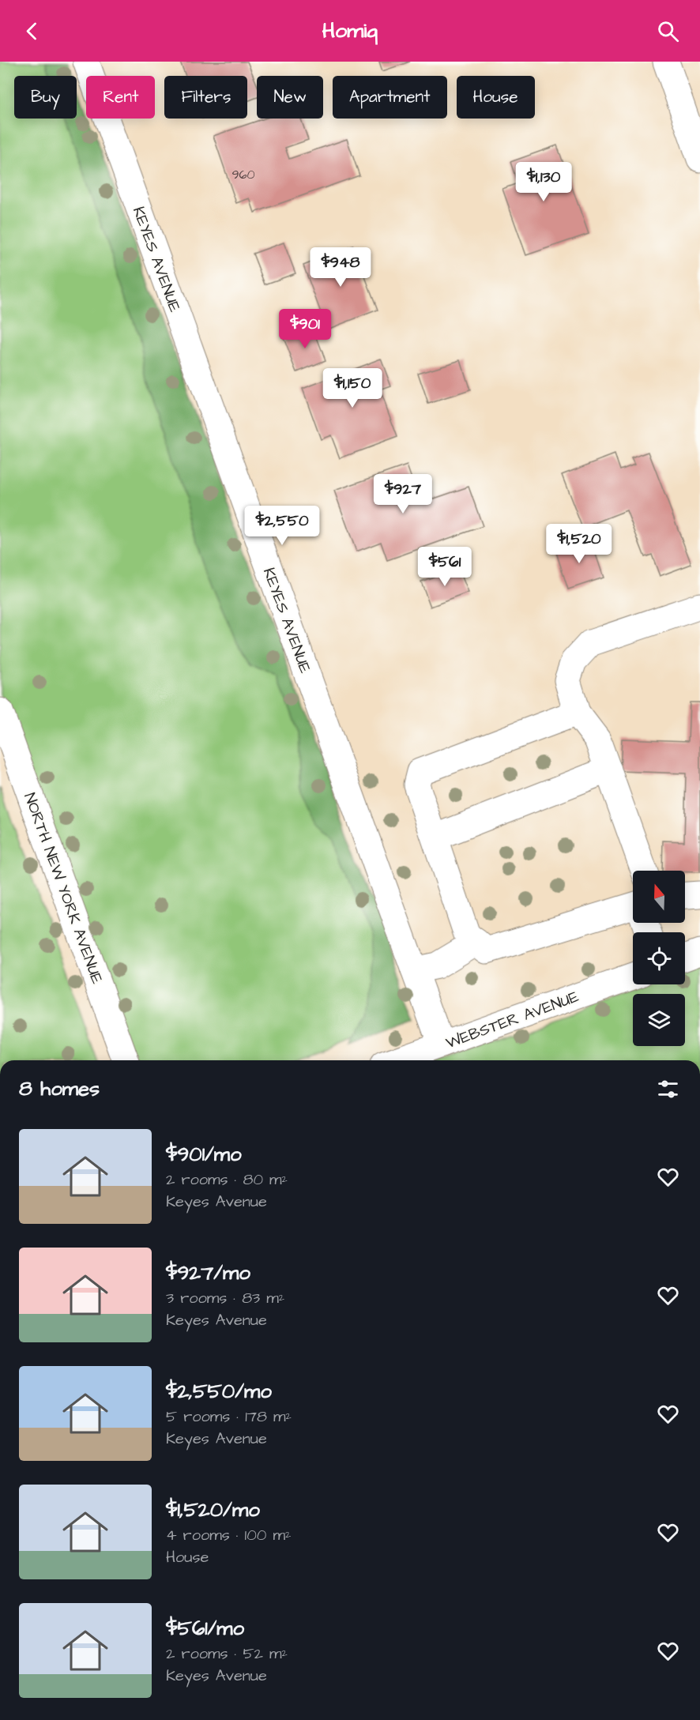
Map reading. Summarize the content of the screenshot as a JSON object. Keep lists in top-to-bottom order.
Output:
{
  "streets": {
    "street": ["KEYES AVENUE", "NORTH NEW YORK AVENUE", "WEBSTER AVENUE"]
  },
  "crossings": [
    ["KEYES AVENUE", "WEBSTER AVENUE"]
  ],
  "house_numbers": ["960"],
  "north": "top",
  "page": {
    "header": "Homiq",
    "chip": [
      "Buy",
      "Rent",
      "Filters",
      "New",
      "Apartment",
      "House"
    ],
    "price": [
      "$1,130",
      "$948",
      "$901",
      "$1,150",
      "$927",
      "$2,550",
      "$1,520",
      "$561"
    ],
    "heading": "8 homes",
    "list": [
      {
        "name": "$901/mo",
        "note": "2 rooms · 80 m² · Keyes Avenue"
      },
      {
        "name": "$927/mo",
        "note": "3 rooms · 83 m² · Keyes Avenue"
      },
      {
        "name": "$2,550/mo",
        "note": "5 rooms · 178 m² · Keyes Avenue"
      },
      {
        "name": "$1,520/mo",
        "note": "4 rooms · 100 m² · House"
      },
      {
        "name": "$561/mo",
        "note": "2 rooms · 52 m² · Keyes Avenue"
      }
    ]
  }
}
